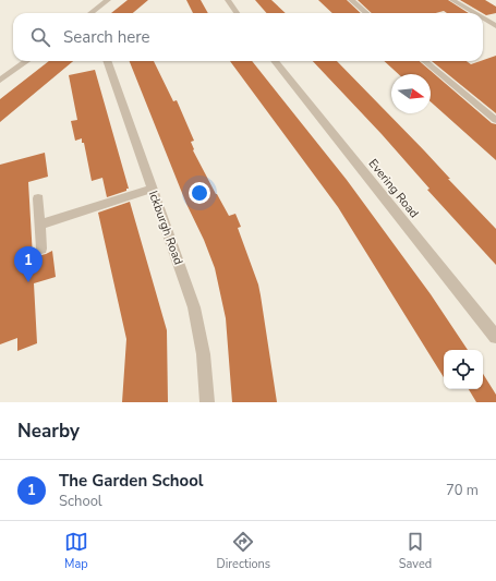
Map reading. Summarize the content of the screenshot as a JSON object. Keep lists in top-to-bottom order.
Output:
{
  "streets": {
    "street": ["Evering Road", "Ickburgh Road"]
  },
  "north": "right",
  "page": {
    "search": "Search here",
    "pins": "1",
    "heading": "Nearby",
    "list": [
      {
        "mark": "1",
        "name": "The Garden School",
        "note": "School",
        "value": "70 m"
      }
    ],
    "nav": ["Map", "Directions", "Saved"]
  }
}
